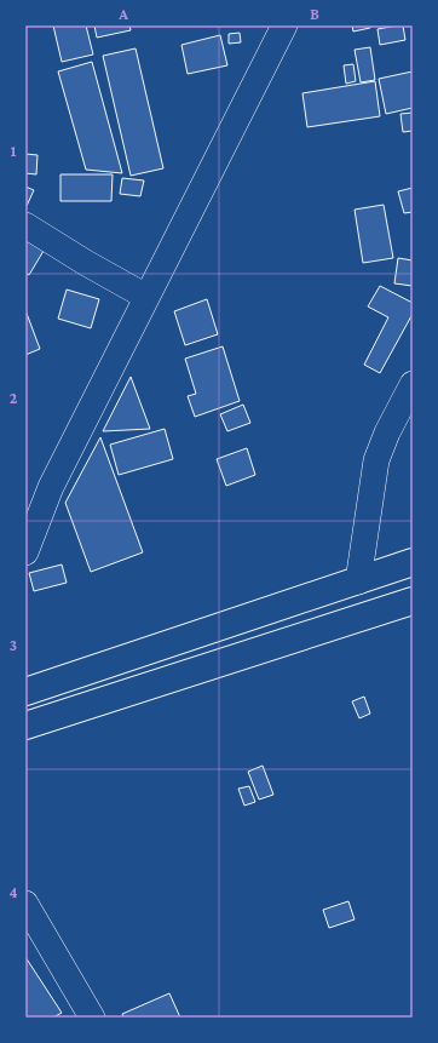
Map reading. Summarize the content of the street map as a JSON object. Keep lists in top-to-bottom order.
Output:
{
  "grid": {
    "columns": ["A", "B"],
    "rows": [
      "1",
      "2",
      "3",
      "4"
    ]
  }
}
